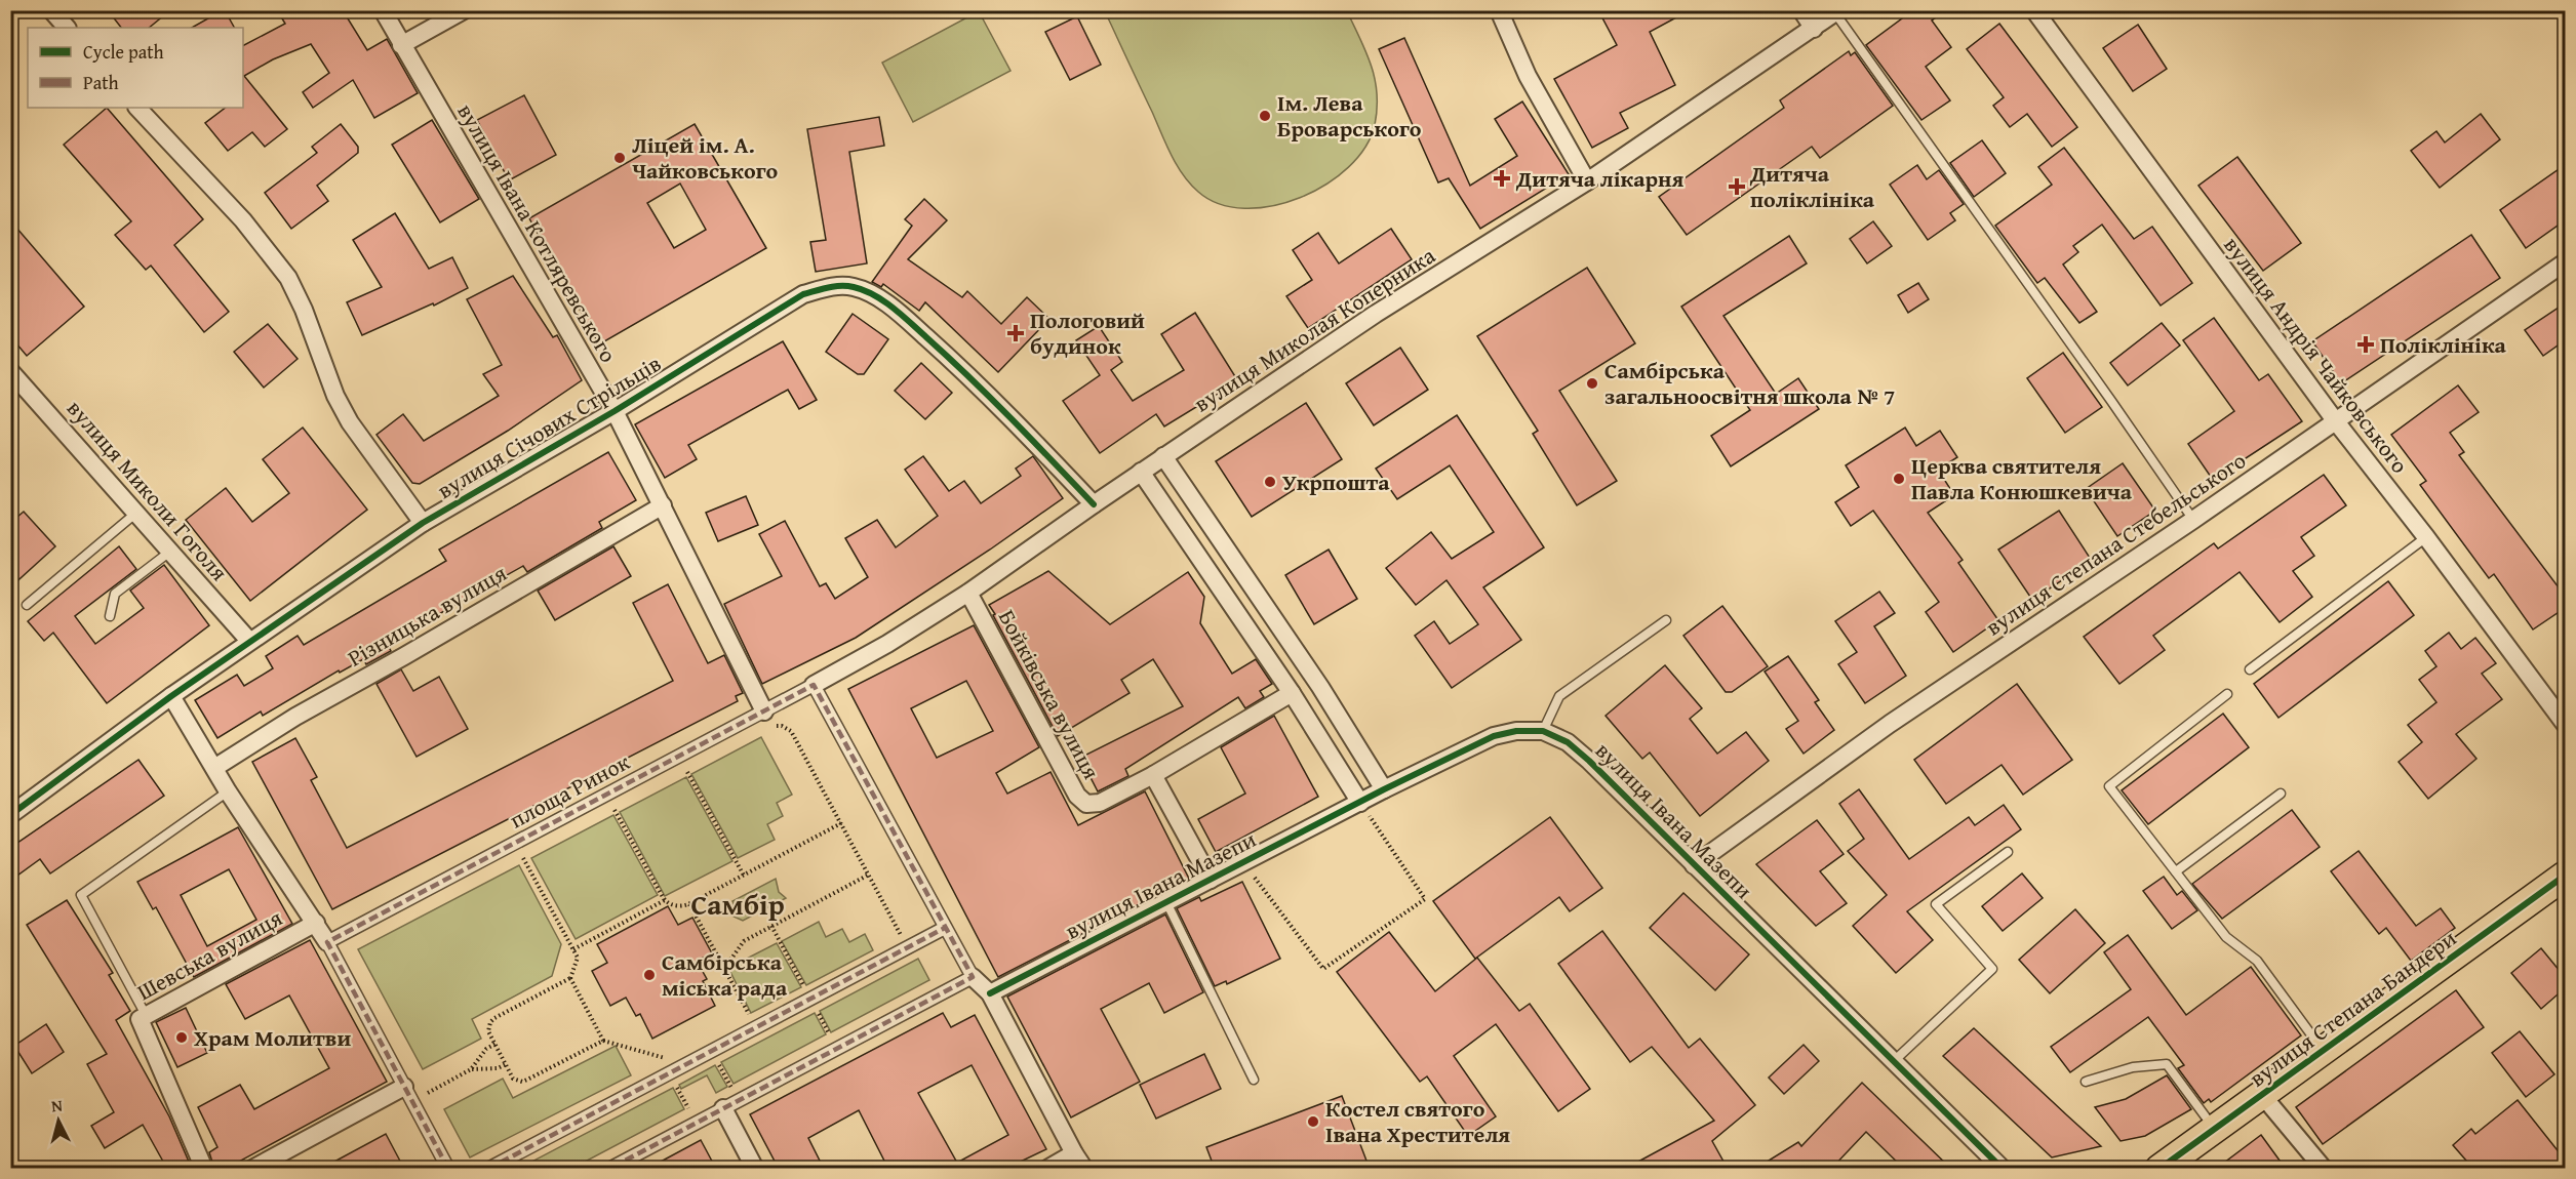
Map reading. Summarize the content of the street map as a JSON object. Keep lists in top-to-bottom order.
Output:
{
  "streets": {
    "main road": ["вулиця Степана Бандери"],
    "street": [
      "вулиця Івана Котляревського",
      "вулиця Миколая Коперника",
      "вулиця Андрія Чайковського",
      "вулиця Січових Стрільців",
      "вулиця Миколи Гоголя",
      "вулиця Степана Стебельського",
      "Різницька вулиця",
      "Бойківська вулиця",
      "площа Ринок",
      "вулиця Івана Мазепи",
      "Шевська вулиця"
    ]
  },
  "crossings": [
    ["вулиця Івана Котляревського", "вулиця Січових Стрільців"],
    ["вулиця Івана Котляревського", "Різницька вулиця"],
    ["вулиця Івана Котляревського", "площа Ринок"],
    ["вулиця Миколая Коперника", "вулиця Січових Стрільців"],
    ["вулиця Миколая Коперника", "Бойківська вулиця"],
    ["вулиця Миколая Коперника", "площа Ринок"],
    ["вулиця Андрія Чайковського", "вулиця Степана Стебельського"],
    ["вулиця Січових Стрільців", "вулиця Миколи Гоголя"],
    ["вулиця Степана Стебельського", "вулиця Івана Мазепи"]
  ],
  "districts": ["Самбір"],
  "places": {
    "other": [
      "Ім. Лева Броварського",
      "Ліцей ім. А. Чайковського",
      "Самбірська загальноосвітня школа № 7",
      "Церква святителя Павла Конюшкевича",
      "Укрпошта",
      "Самбірська міська рада",
      "Храм Молитви",
      "Костел святого Івана Хрестителя"
    ],
    "health": [
      "Дитяча лікарня",
      "Дитяча поліклініка",
      "Пологовий будинок",
      "Поліклініка"
    ]
  },
  "legend": ["Cycle path", "Path"],
  "north": "top"
}
